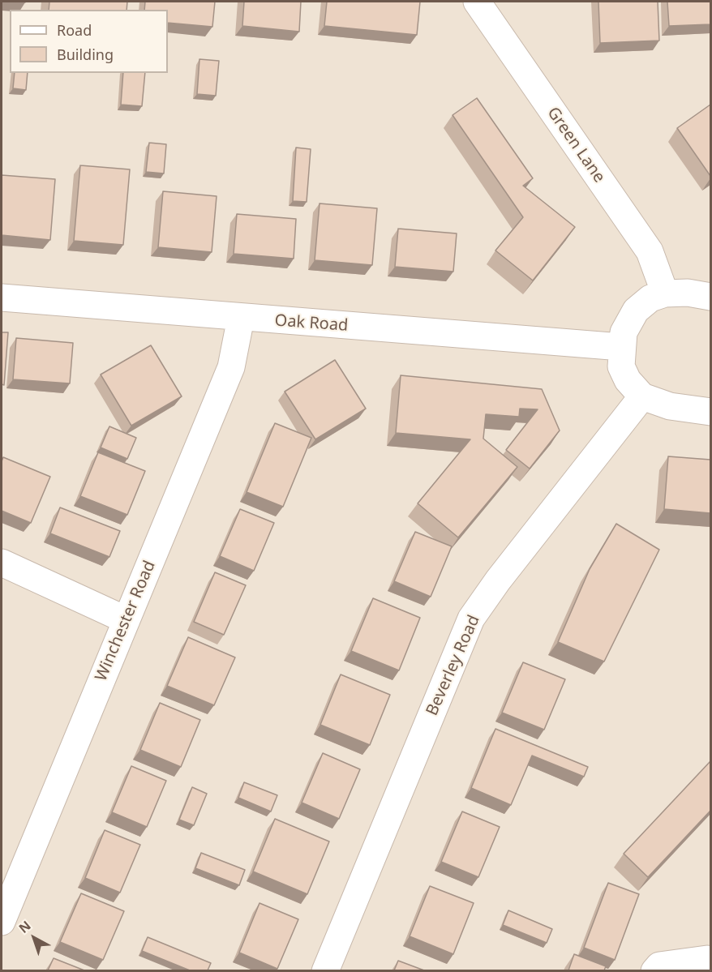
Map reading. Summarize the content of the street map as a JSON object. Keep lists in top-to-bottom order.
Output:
{
  "streets": {
    "street": [
      "Green Lane",
      "Oak Road",
      "Winchester Road",
      "Beverley Road"
    ]
  },
  "crossings": [
    ["Oak Road", "Winchester Road"]
  ],
  "legend": ["Road", "Building"],
  "north": "top left"
}
